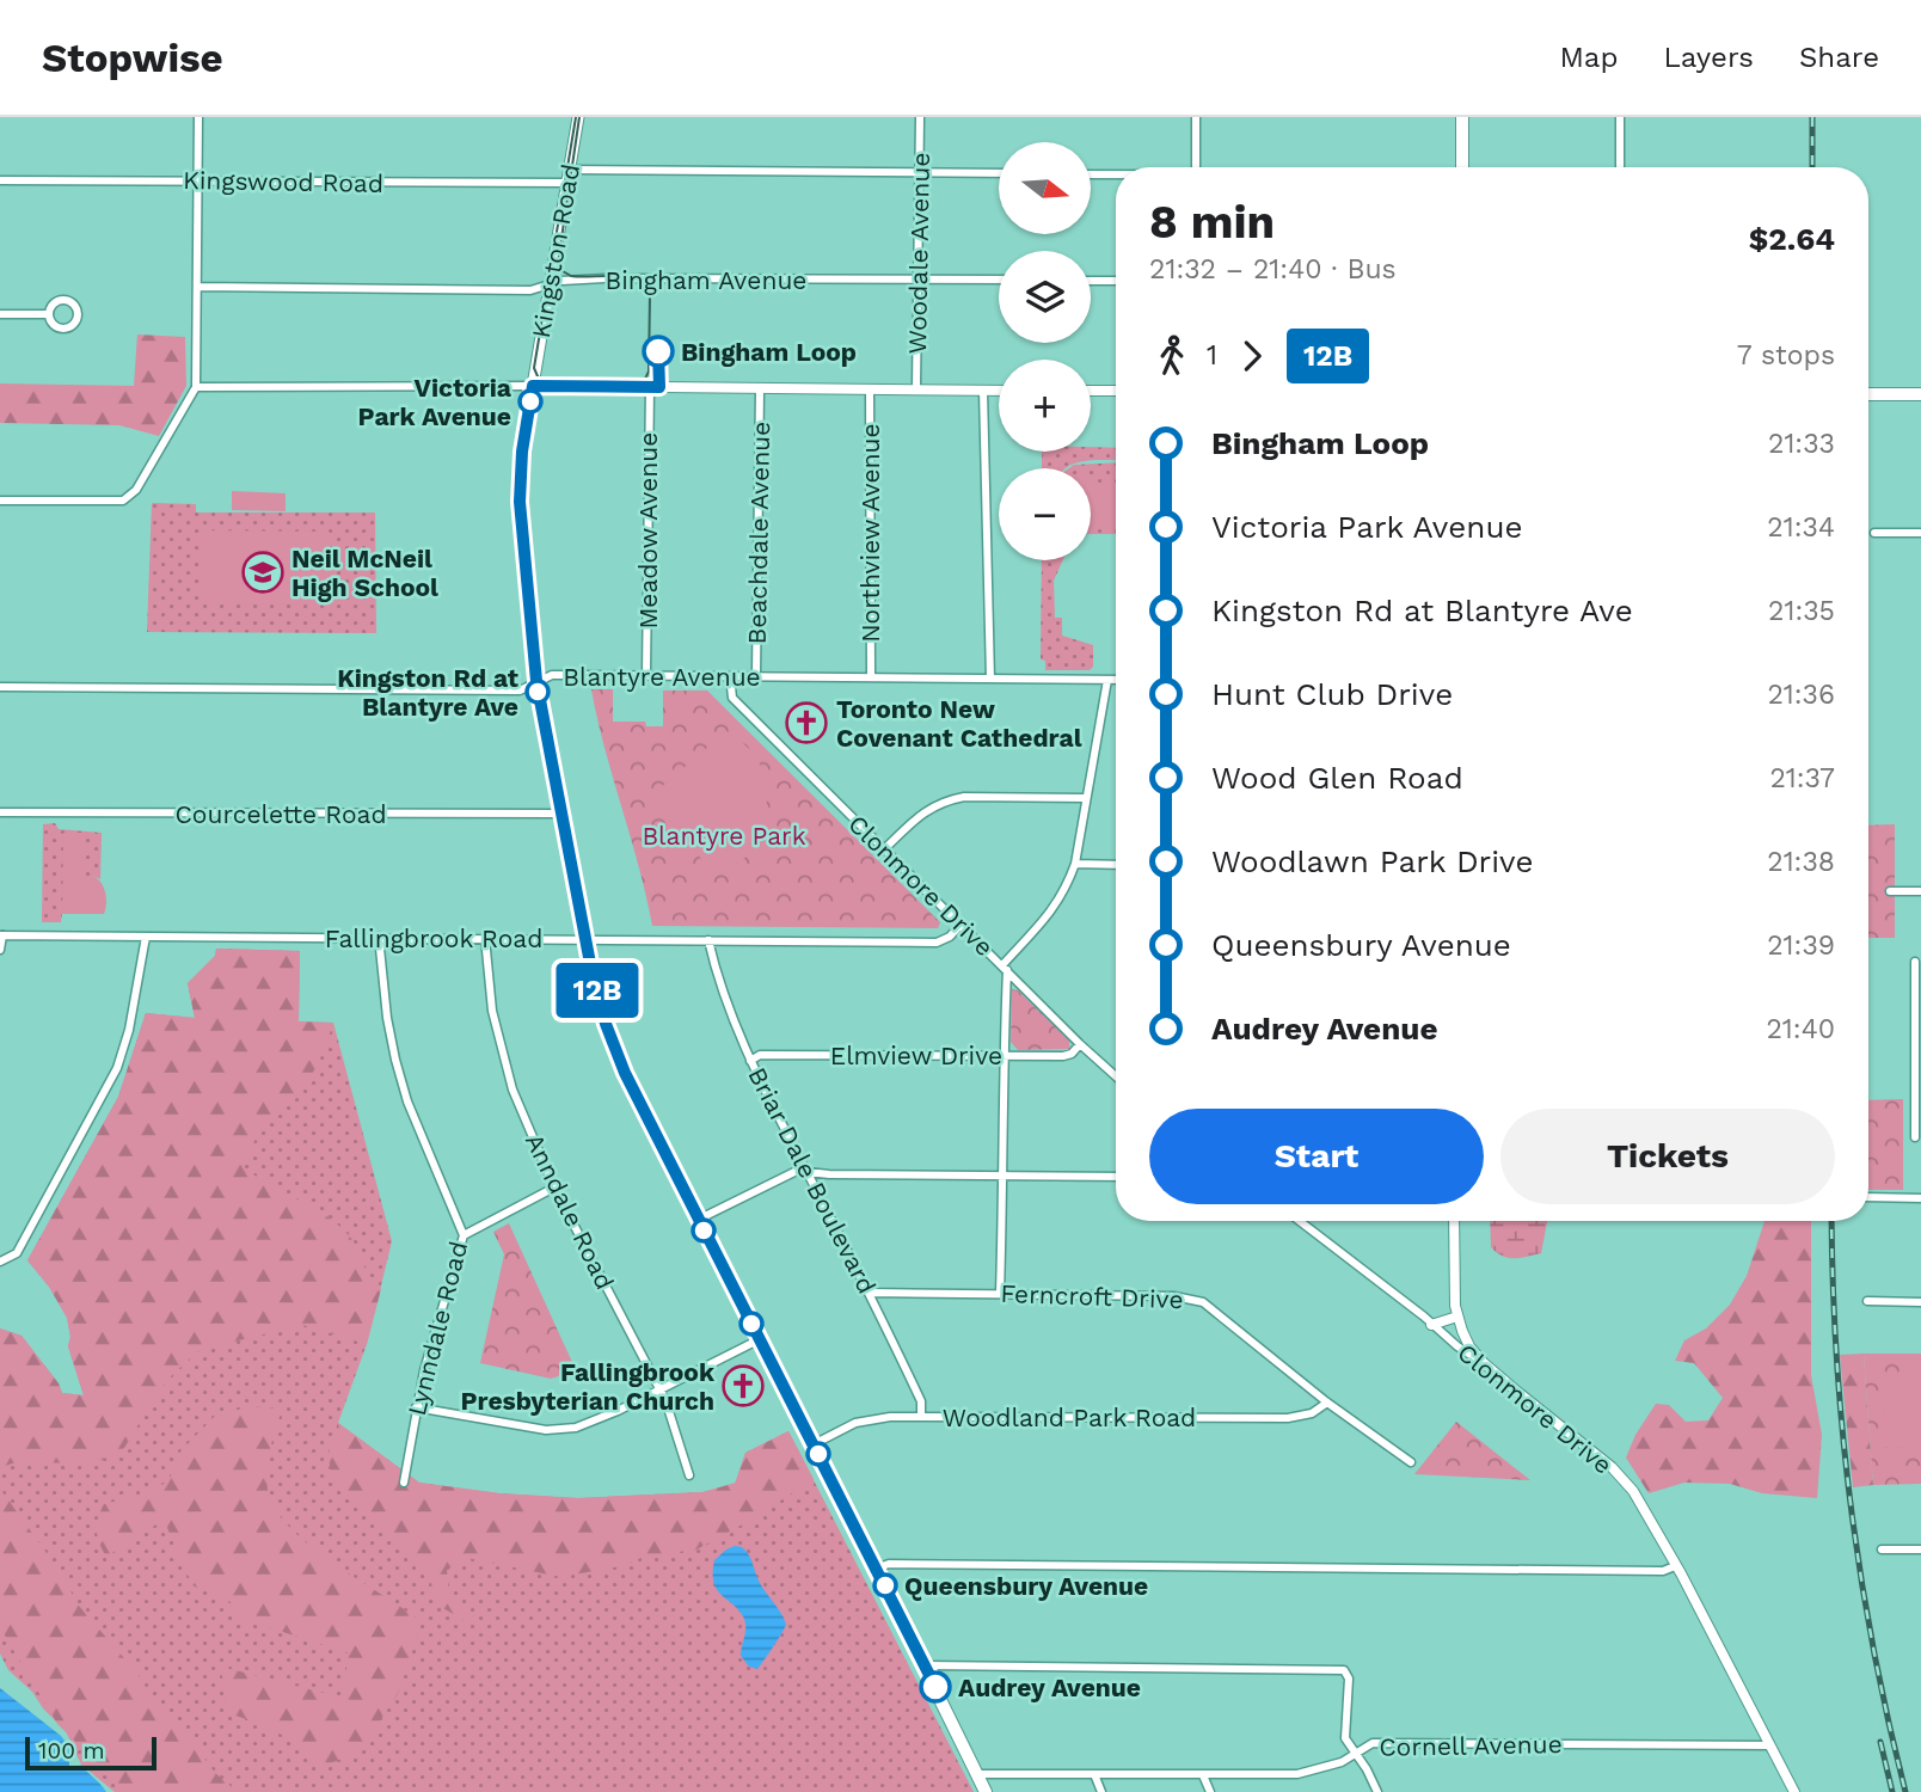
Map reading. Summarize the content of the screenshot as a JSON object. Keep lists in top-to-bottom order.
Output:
{
  "streets": {
    "main road": ["Kingston Road"],
    "street": [
      "Kingswood Road",
      "Woodale Avenue",
      "Bingham Avenue",
      "Meadow Avenue",
      "Beachdale Avenue",
      "Northview Avenue",
      "Blantyre Avenue",
      "Courcelette Road",
      "Clonmore Drive",
      "Fallingbrook Road",
      "Elmview Drive",
      "Briar Dale Boulevard",
      "Anndale Road",
      "Ferncroft Drive",
      "Lynndale Road",
      "Woodland Park Road",
      "Cornell Avenue"
    ]
  },
  "crossings": [
    ["Kingswood Road", "Kingston Road"],
    ["Kingston Road", "Bingham Avenue"],
    ["Kingston Road", "Blantyre Avenue"],
    ["Kingston Road", "Courcelette Road"],
    ["Kingston Road", "Fallingbrook Road"],
    ["Kingston Road", "Woodland Park Road"],
    ["Kingston Road", "Cornell Avenue"],
    ["Woodale Avenue", "Bingham Avenue"],
    ["Meadow Avenue", "Blantyre Avenue"],
    ["Beachdale Avenue", "Blantyre Avenue"],
    ["Northview Avenue", "Blantyre Avenue"],
    ["Blantyre Avenue", "Clonmore Drive"],
    ["Clonmore Drive", "Fallingbrook Road"],
    ["Clonmore Drive", "Elmview Drive"],
    ["Clonmore Drive", "Cornell Avenue"],
    ["Fallingbrook Road", "Briar Dale Boulevard"],
    ["Fallingbrook Road", "Anndale Road"],
    ["Fallingbrook Road", "Lynndale Road"],
    ["Elmview Drive", "Briar Dale Boulevard"],
    ["Briar Dale Boulevard", "Ferncroft Drive"],
    ["Briar Dale Boulevard", "Woodland Park Road"],
    ["Ferncroft Drive", "Woodland Park Road"]
  ],
  "parks": ["Blantyre Park"],
  "places": {
    "other": [
      "Bingham Loop",
      "Victoria Park Avenue",
      "Kingston Rd at Blantyre Ave",
      "Queensbury Avenue",
      "Audrey Avenue"
    ],
    "school or university": ["Neil McNeil High School"],
    "church": ["Toronto New Covenant Cathedral", "Fallingbrook Presbyterian Church"]
  },
  "lines": ["bus line 12B"],
  "scale_bar": "100 m",
  "north": "right",
  "page": {
    "header": "Stopwise",
    "nav": ["Map", "Layers", "Share"],
    "on_map": "12B",
    "map_buttons": ["+", "−"],
    "heading": ["8 min", "21:32 – 21:40 · Bus", "$2.64"],
    "legs": ["1", "12B", "7 stops"],
    "list": [
      {
        "name": "Bingham Loop",
        "value": "21:33"
      },
      {
        "name": "Victoria Park Avenue",
        "value": "21:34"
      },
      {
        "name": "Kingston Rd at Blantyre Ave",
        "value": "21:35"
      },
      {
        "name": "Hunt Club Drive",
        "value": "21:36"
      },
      {
        "name": "Wood Glen Road",
        "value": "21:37"
      },
      {
        "name": "Woodlawn Park Drive",
        "value": "21:38"
      },
      {
        "name": "Queensbury Avenue",
        "value": "21:39"
      },
      {
        "name": "Audrey Avenue",
        "value": "21:40"
      }
    ],
    "buttons": ["Start", "Tickets"],
    "scale": "100 m"
  }
}
